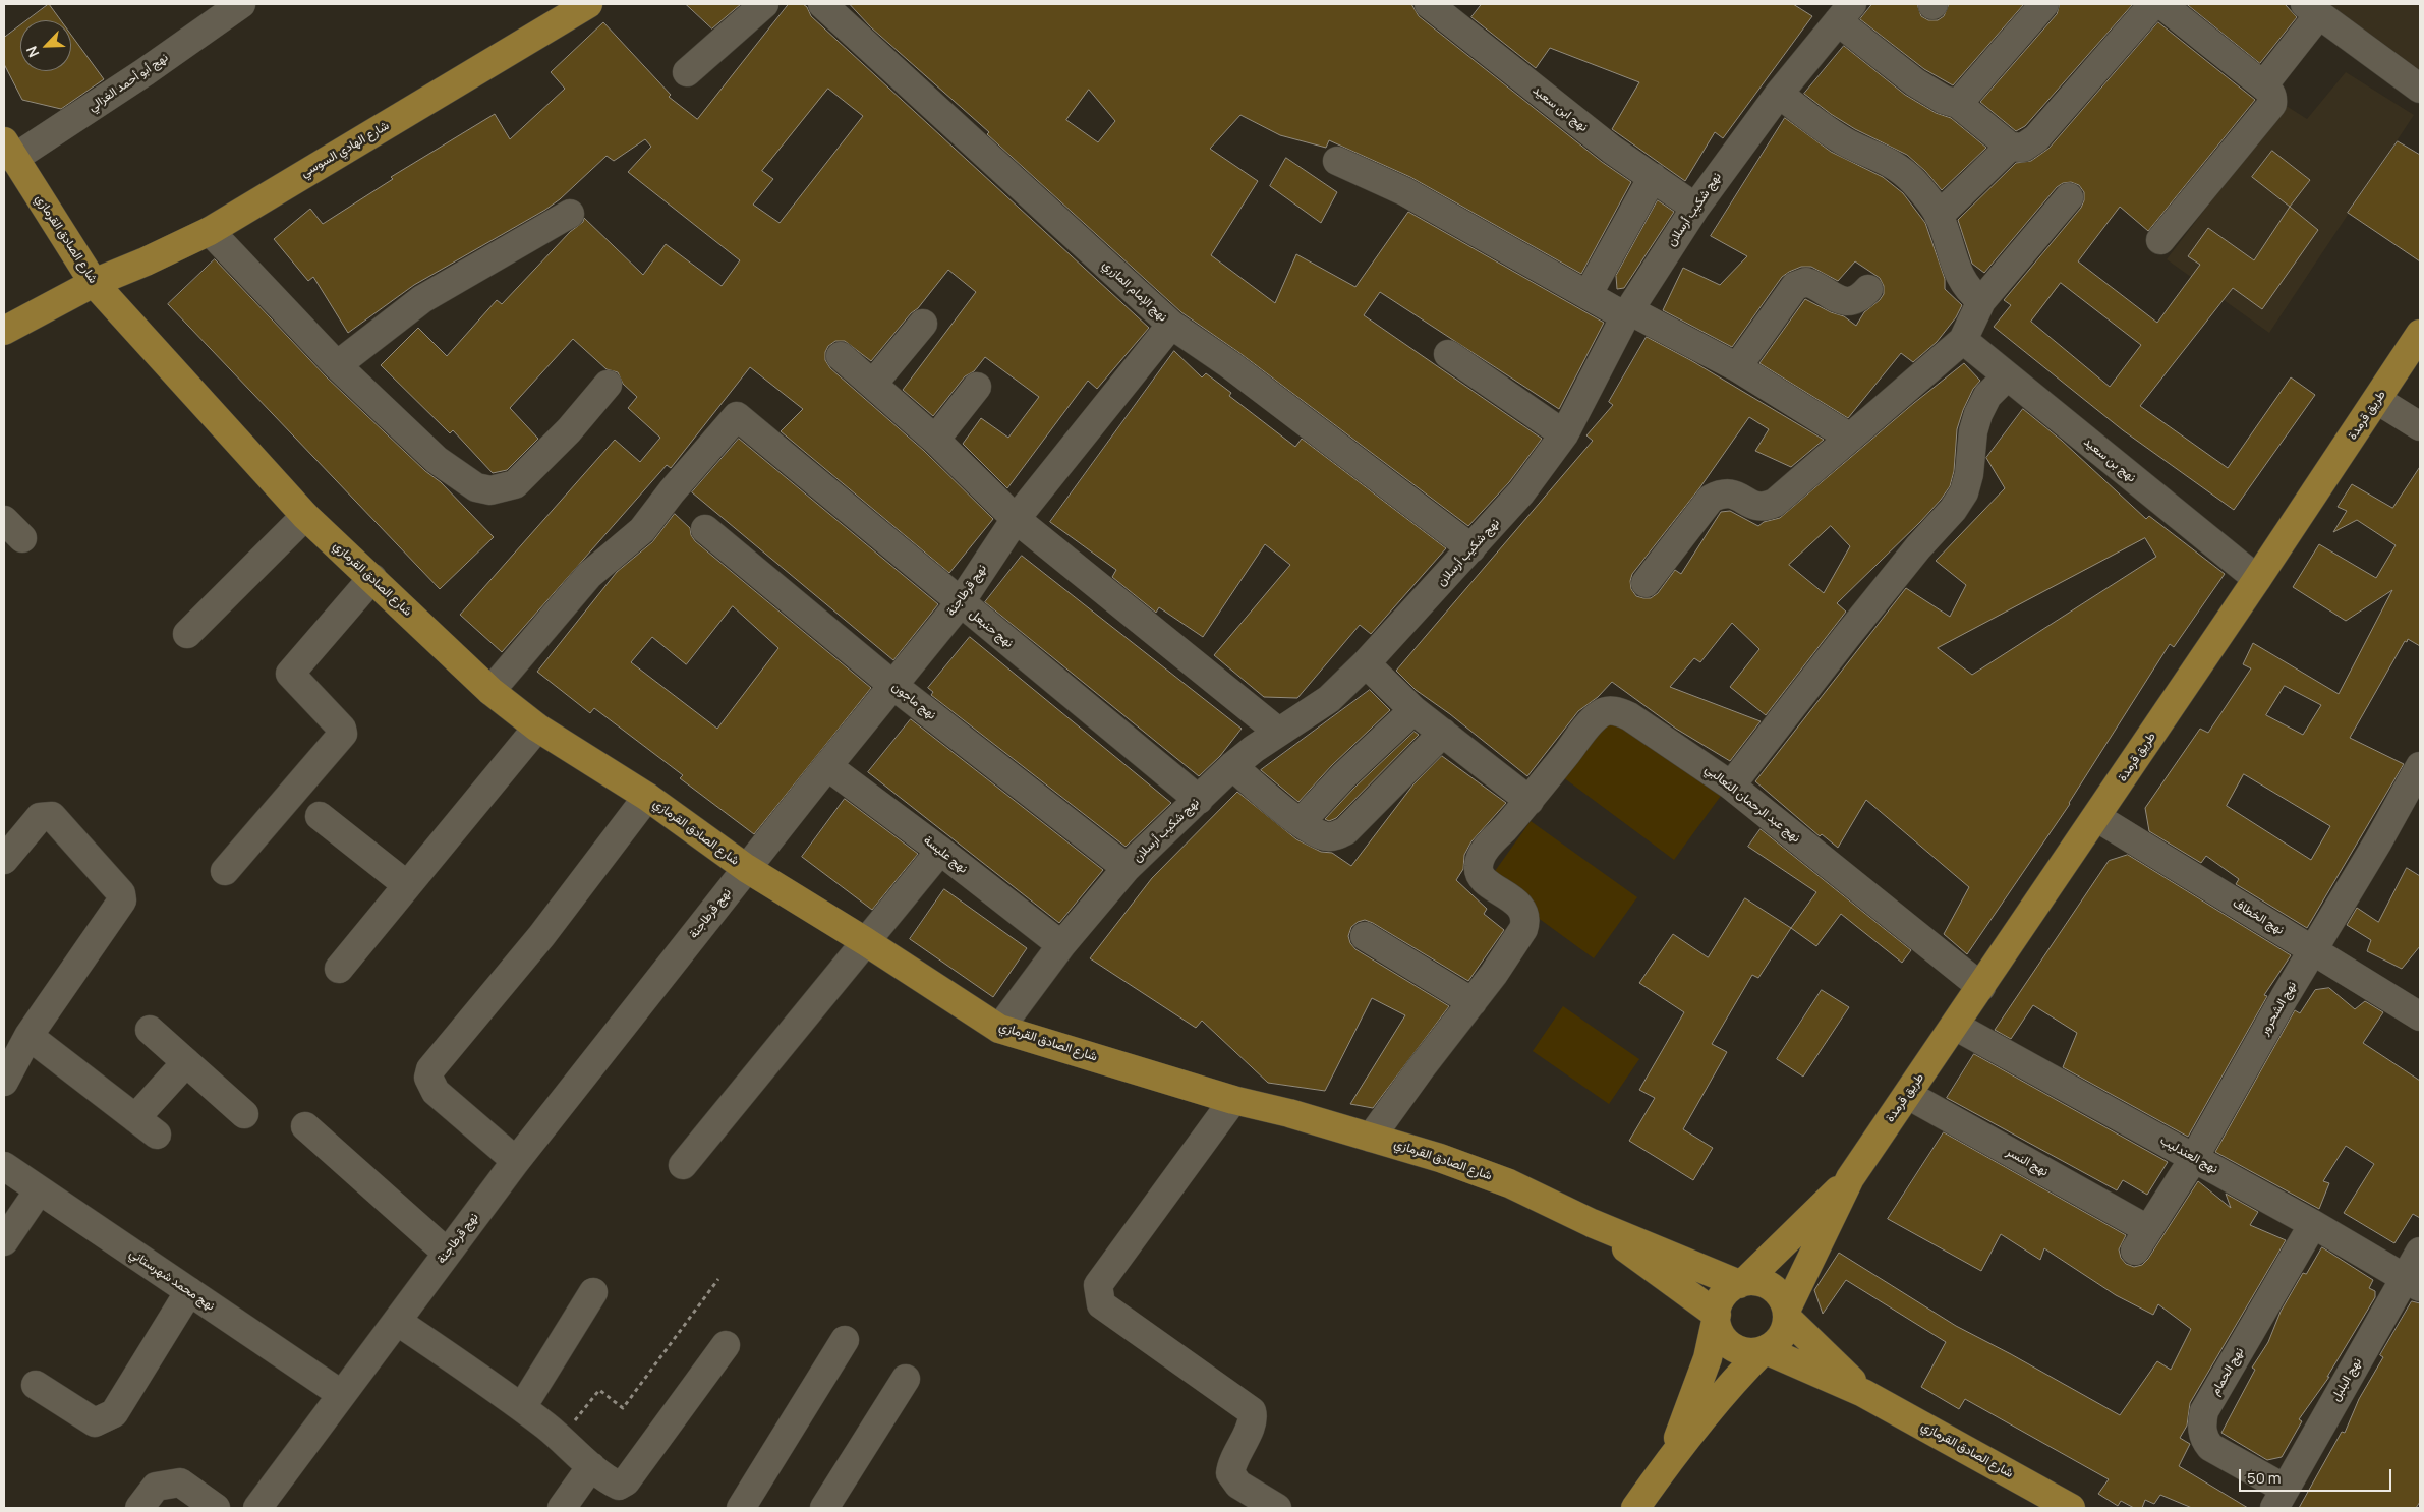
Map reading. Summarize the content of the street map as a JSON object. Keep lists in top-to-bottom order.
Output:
{
  "streets": {
    "main road": ["شارع الهادي السوسي", "شارع الصادق القرمازي", "طريق قرمدة"],
    "street": [
      "نهج أبو أحمد الغزالي",
      "نهج ابن سعيد",
      "نهج شكيب أرسلان",
      "نهج الإمام المازري",
      "نهج بن سعيد",
      "نهج قرطاجنة",
      "نهج حنبعل",
      "نهج ماجون",
      "نهج عبد الرحمان الثعالبي",
      "نهج عليسة",
      "نهج الخطاف",
      "نهج الشحرور",
      "نهج العندليب",
      "نهج النسر",
      "نهج محمد شهرستاني",
      "نهج الحمام",
      "نهج البلبل"
    ]
  },
  "crossings": [
    ["نهج أبو أحمد الغزالي", "شارع الصادق القرمازي"],
    ["نهج ابن سعيد", "نهج شكيب أرسلان"],
    ["شارع الهادي السوسي", "شارع الصادق القرمازي"],
    ["نهج شكيب أرسلان", "شارع الصادق القرمازي"],
    ["نهج شكيب أرسلان", "نهج الإمام المازري"],
    ["نهج شكيب أرسلان", "نهج حنبعل"],
    ["نهج شكيب أرسلان", "نهج ماجون"],
    ["نهج شكيب أرسلان", "نهج عليسة"],
    ["شارع الصادق القرمازي", "طريق قرمدة"],
    ["شارع الصادق القرمازي", "نهج قرطاجنة"],
    ["شارع الصادق القرمازي", "نهج حنبعل"],
    ["نهج الإمام المازري", "نهج قرطاجنة"],
    ["طريق قرمدة", "نهج بن سعيد"],
    ["طريق قرمدة", "نهج عبد الرحمان الثعالبي"],
    ["طريق قرمدة", "نهج الخطاف"],
    ["طريق قرمدة", "نهج العندليب"],
    ["طريق قرمدة", "نهج النسر"],
    ["نهج قرطاجنة", "نهج حنبعل"],
    ["نهج قرطاجنة", "نهج ماجون"],
    ["نهج قرطاجنة", "نهج عليسة"],
    ["نهج قرطاجنة", "نهج محمد شهرستاني"],
    ["نهج الخطاف", "نهج الشحرور"],
    ["نهج الشحرور", "نهج العندليب"],
    ["نهج الشحرور", "نهج النسر"],
    ["نهج العندليب", "نهج الحمام"],
    ["نهج العندليب", "نهج البلبل"],
    ["نهج الحمام", "نهج البلبل"]
  ],
  "scale_bar": "50 m",
  "north": "bottom left"
}
